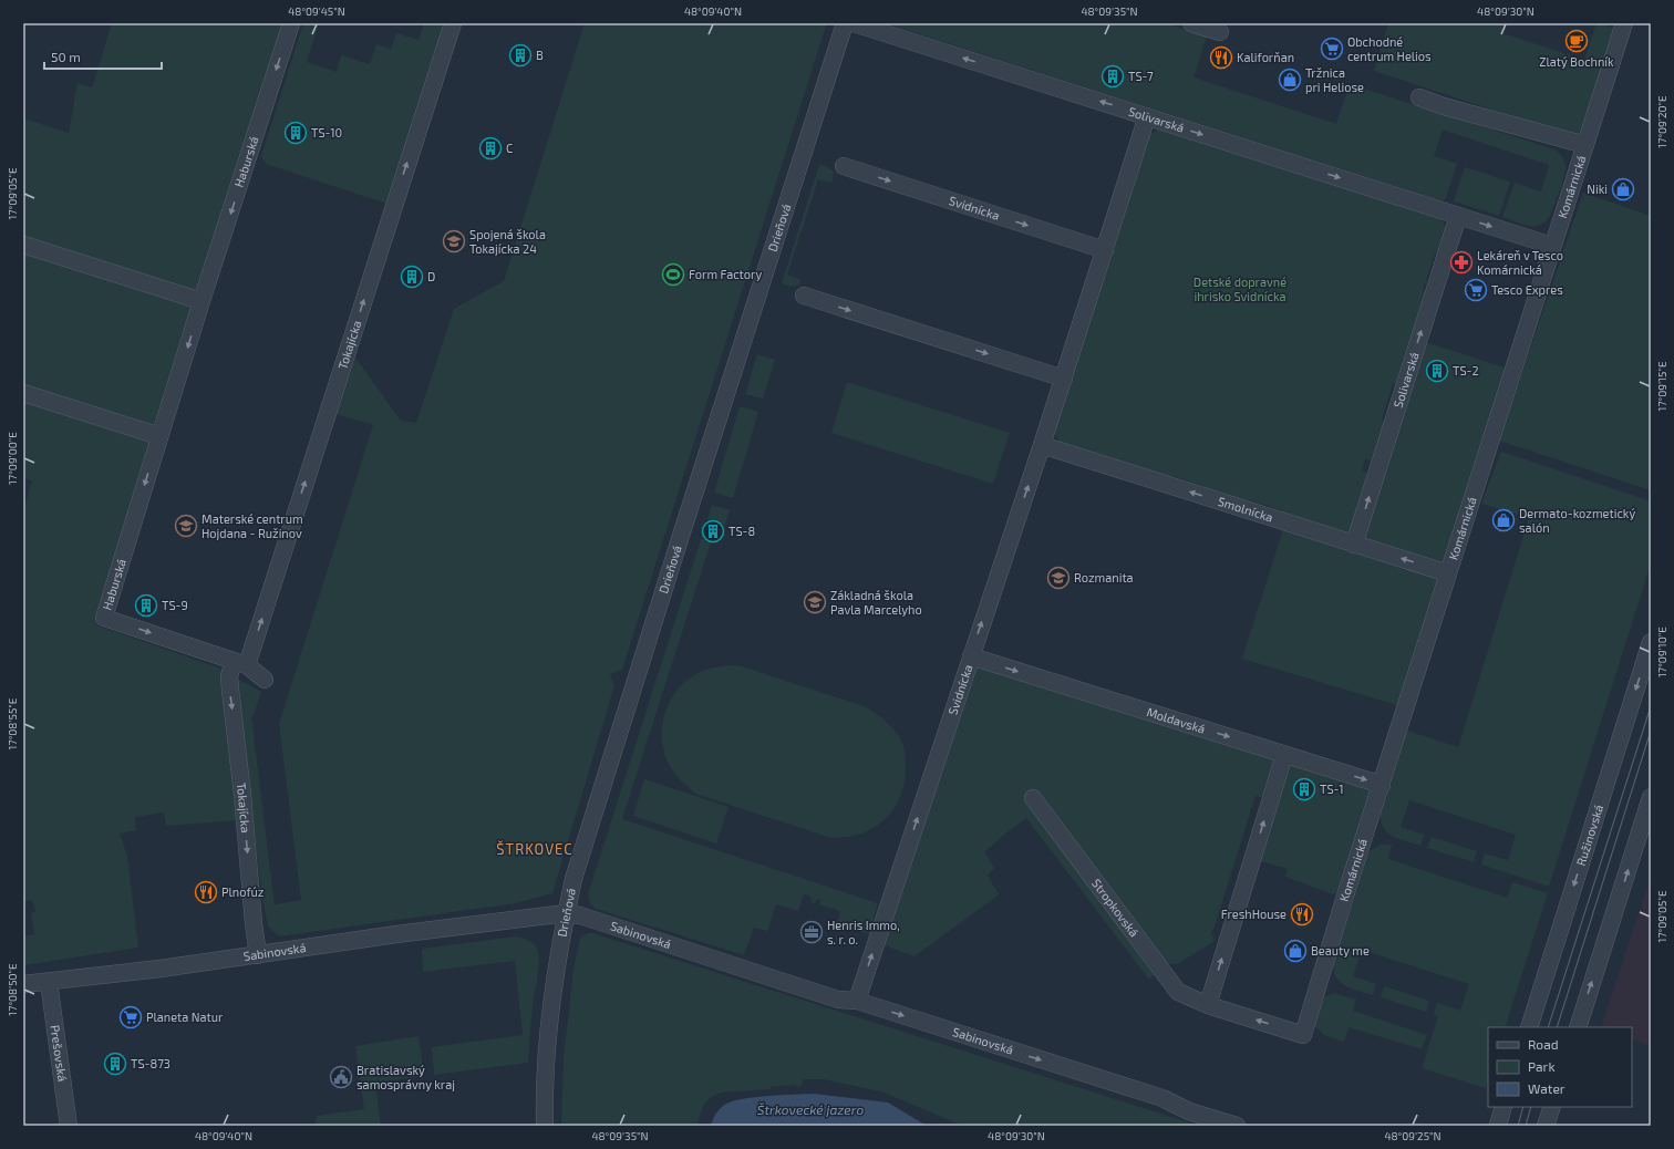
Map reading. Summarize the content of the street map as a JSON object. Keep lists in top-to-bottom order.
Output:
{
  "streets": {
    "street": [
      "Solivarská",
      "Haburská",
      "Komárnická",
      "Svidnícka",
      "Drieňová",
      "Tokajícka",
      "Smolnícka",
      "Moldavská",
      "Ružinovská",
      "Stropkovská",
      "Sabinovská",
      "Prešovská"
    ]
  },
  "crossings": [
    ["Solivarská", "Komárnická"],
    ["Solivarská", "Svidnícka"],
    ["Solivarská", "Smolnícka"],
    ["Haburská", "Tokajícka"],
    ["Komárnická", "Smolnícka"],
    ["Komárnická", "Moldavská"],
    ["Komárnická", "Stropkovská"],
    ["Svidnícka", "Smolnícka"],
    ["Svidnícka", "Moldavská"],
    ["Svidnícka", "Sabinovská"],
    ["Drieňová", "Sabinovská"],
    ["Tokajícka", "Sabinovská"],
    ["Sabinovská", "Prešovská"]
  ],
  "one_way": ["Haburská", "Smolnícka", "Moldavská"],
  "districts": ["ŠTRKOVEC"],
  "water": ["Štrkovecké jazero"],
  "parks": ["Detské dopravné ihrisko Svidnícka"],
  "places": {
    "cafe": ["Zlatý Bochník"],
    "supermarket": ["Obchodné centrum Helios", "Tesco Expres", "Planeta Natur"],
    "building": [
      "B",
      "TS-7",
      "TS-10",
      "C",
      "D",
      "TS-2",
      "TS-8",
      "TS-9",
      "TS-1",
      "TS-873"
    ],
    "restaurant": ["Kaliforňan", "Plnofúz", "FreshHouse"],
    "shop": [
      "Tržnica pri Heliose",
      "Niki",
      "Dermato-kozmetický salón",
      "Beauty me"
    ],
    "school or university": [
      "Spojená škola Tokajícka 24",
      "Materské centrum Hojdana - Ružinov",
      "Rozmanita",
      "Základná škola Pavla Marcelyho"
    ],
    "pharmacy": ["Lekáreň v Tesco Komárnická"],
    "sports": ["Form Factory"],
    "office": ["Henris Immo, s. r. o."],
    "public building": ["Bratislavský samosprávny kraj"]
  },
  "legend": ["Road", "Park", "Water"],
  "scale_bar": "50 m",
  "coordinates": [
    "48°09'45\"N",
    "48°09'40\"N",
    "48°09'35\"N",
    "48°09'30\"N",
    "17°09'20\"E",
    "17°09'05\"E",
    "17°09'15\"E",
    "17°09'00\"E",
    "17°09'10\"E",
    "17°08'55\"E",
    "17°08'50\"E",
    "48°09'25\"N"
  ]
}
